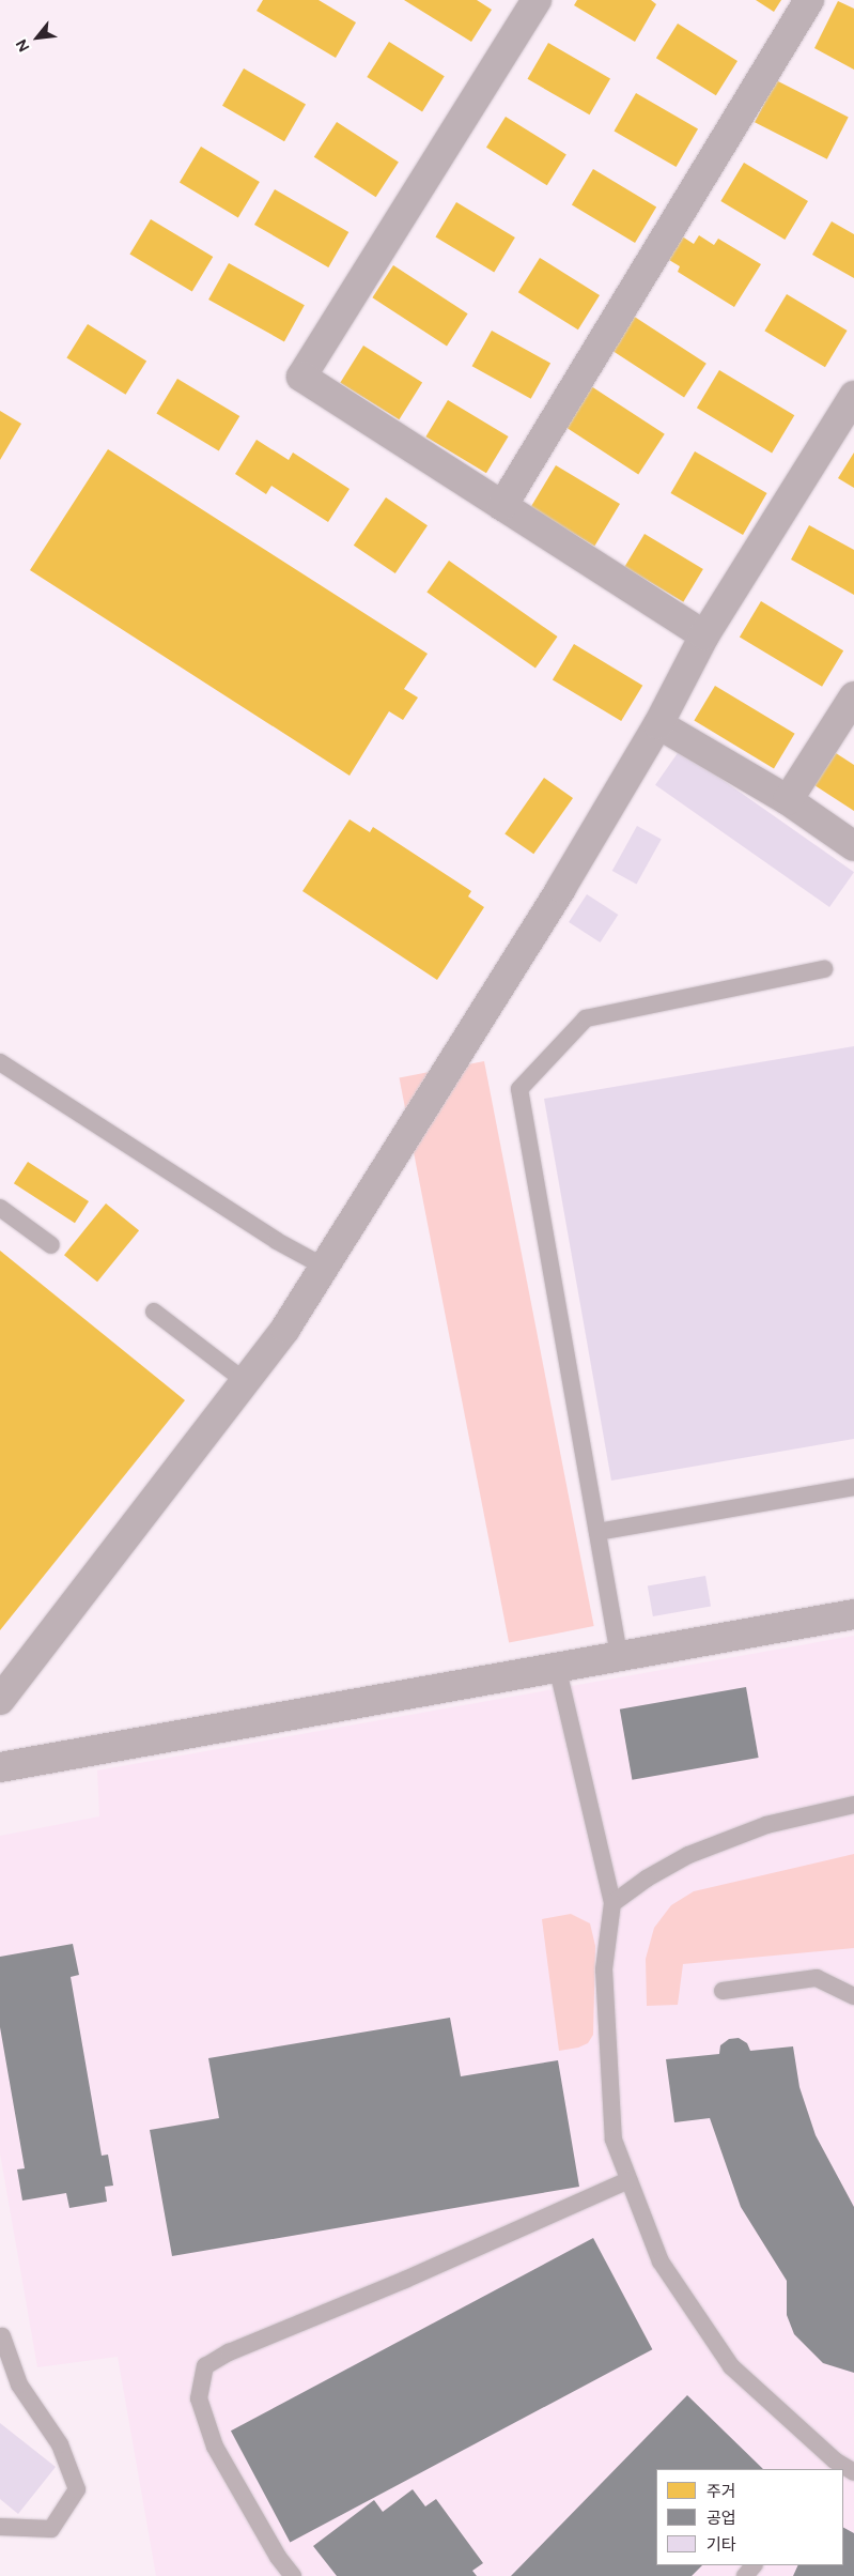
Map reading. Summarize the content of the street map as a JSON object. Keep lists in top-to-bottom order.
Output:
{
  "legend": ["주거", "공업", "기타"],
  "north": "bottom left"
}
